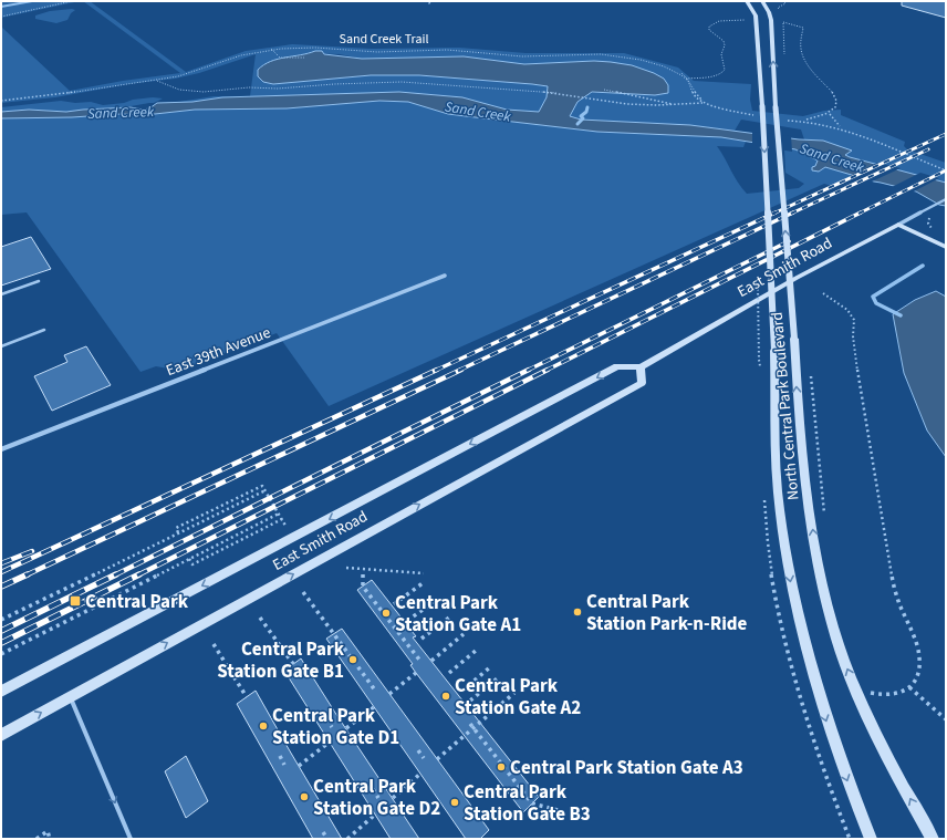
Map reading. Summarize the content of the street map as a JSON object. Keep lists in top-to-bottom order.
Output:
{
  "streets": {
    "main road": ["East Smith Road", "North Central Park Boulevard"],
    "street": ["East 39th Avenue"],
    "path": ["Sand Creek Trail"]
  },
  "water": ["Sand Creek"],
  "places": {
    "transit": ["Central Park"],
    "other": [
      "Central Park Station Park-n-Ride",
      "Central Park Station Gate A1",
      "Central Park Station Gate B1",
      "Central Park Station Gate A2",
      "Central Park Station Gate D1",
      "Central Park Station Gate A3",
      "Central Park Station Gate D2",
      "Central Park Station Gate B3"
    ]
  }
}
